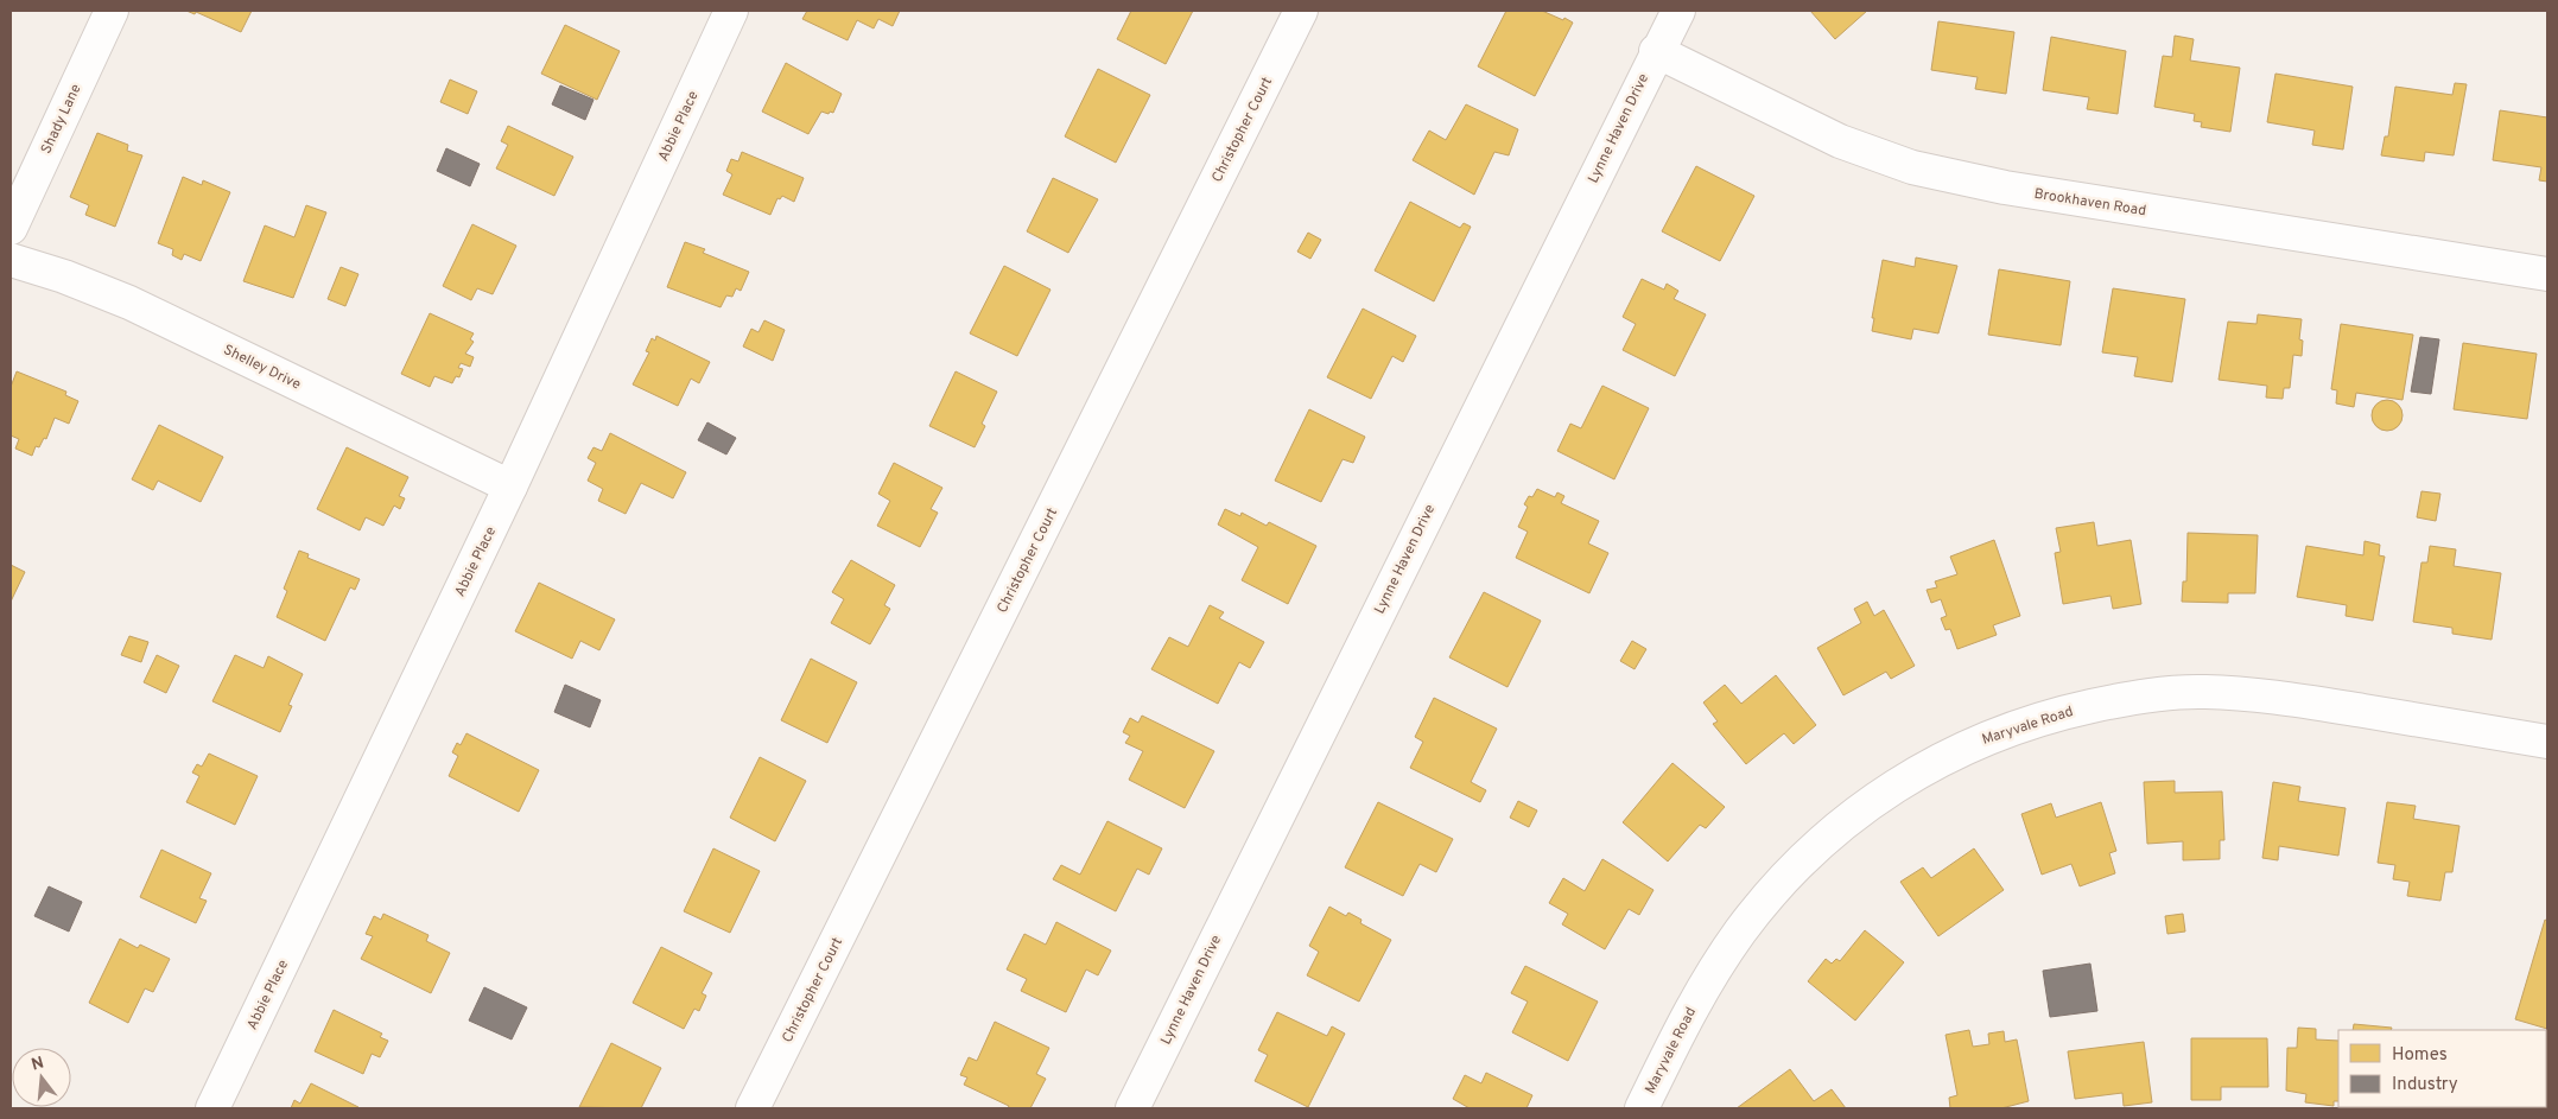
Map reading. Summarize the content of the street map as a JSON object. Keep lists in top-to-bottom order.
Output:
{
  "streets": {
    "street": [
      "Shady Lane",
      "Abbie Place",
      "Lynne Haven Drive",
      "Christopher Court",
      "Brookhaven Road",
      "Shelley Drive",
      "Maryvale Road"
    ]
  },
  "crossings": [
    ["Abbie Place", "Shelley Drive"],
    ["Lynne Haven Drive", "Brookhaven Road"]
  ],
  "legend": ["Homes", "Industry"],
  "north": "top"
}
